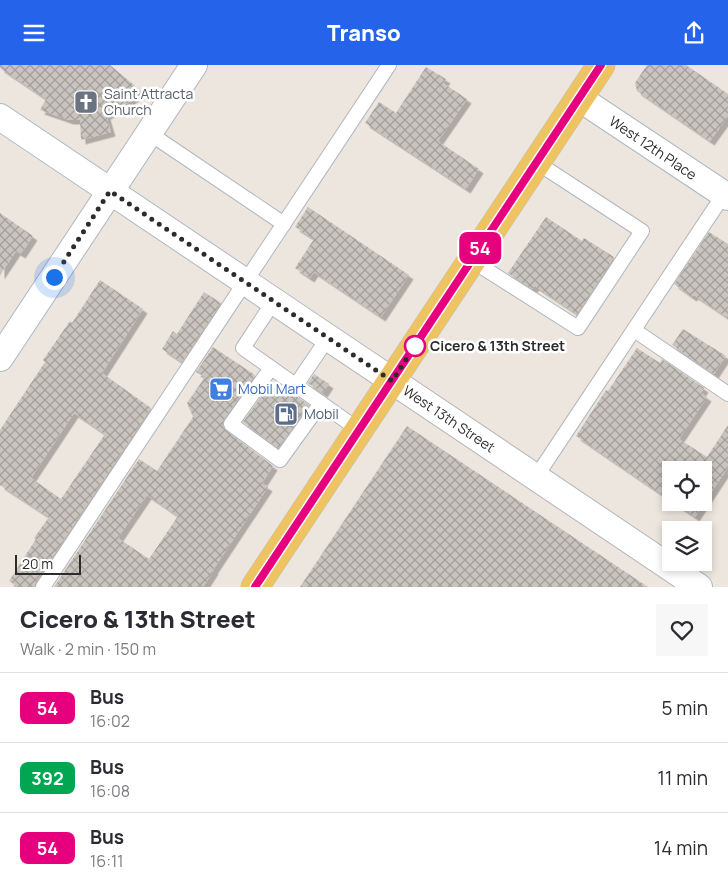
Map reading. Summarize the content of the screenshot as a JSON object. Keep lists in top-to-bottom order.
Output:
{
  "streets": {
    "street": ["West 12th Place", "West 13th Street"]
  },
  "places": {
    "church": ["Saint Attracta Church"],
    "other": ["Cicero & 13th Street"],
    "supermarket": ["Mobil Mart"],
    "fuel station": ["Mobil"]
  },
  "lines": ["bus line 54"],
  "scale_bar": "20 m",
  "page": {
    "header": "Transo",
    "on_map": "54",
    "scale": "20 m",
    "heading": ["Cicero & 13th Street", "Walk · 2 min · 150 m"],
    "list": [
      {
        "mark": "54",
        "name": "Bus",
        "note": "16:02",
        "value": "5 min"
      },
      {
        "mark": "392",
        "name": "Bus",
        "note": "16:08",
        "value": "11 min"
      },
      {
        "mark": "54",
        "name": "Bus",
        "note": "16:11",
        "value": "14 min"
      }
    ]
  }
}
